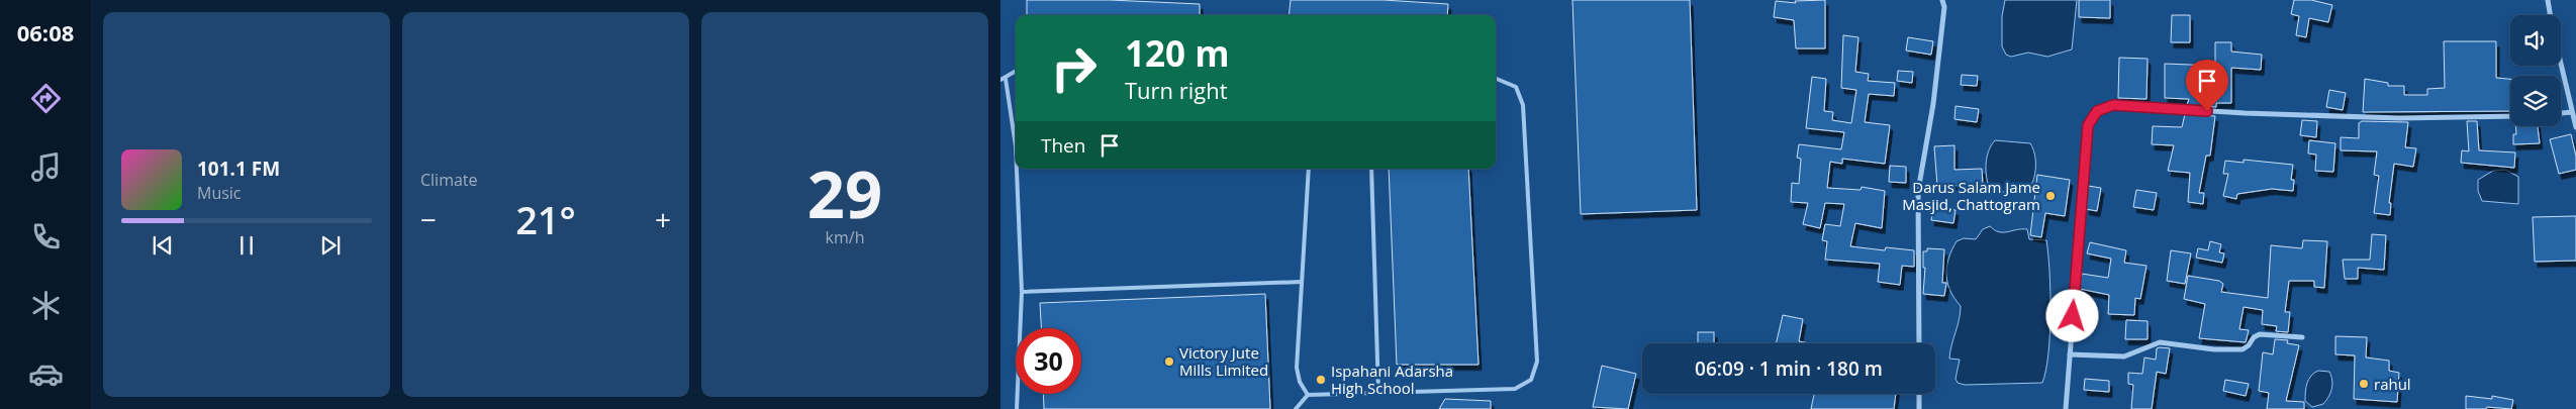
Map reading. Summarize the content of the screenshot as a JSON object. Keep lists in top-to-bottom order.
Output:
{
  "places": [
    "Darus Salam Jame Masjid, Chattogram",
    "Victory Jute Mills Limited",
    "Ispahani Adarsha High School",
    "rahul"
  ],
  "page": {
    "tabs": "06:08",
    "tile": [
      "Climate",
      ["29", "km/h"]
    ],
    "turn": ["120 m", "Turn right"],
    "then": "Then",
    "song": ["101.1 FM", "Music"],
    "heat": ["−", "21°", "+"],
    "limit": "30",
    "trip": "06:09 · 1 min · 180 m"
  }
}
